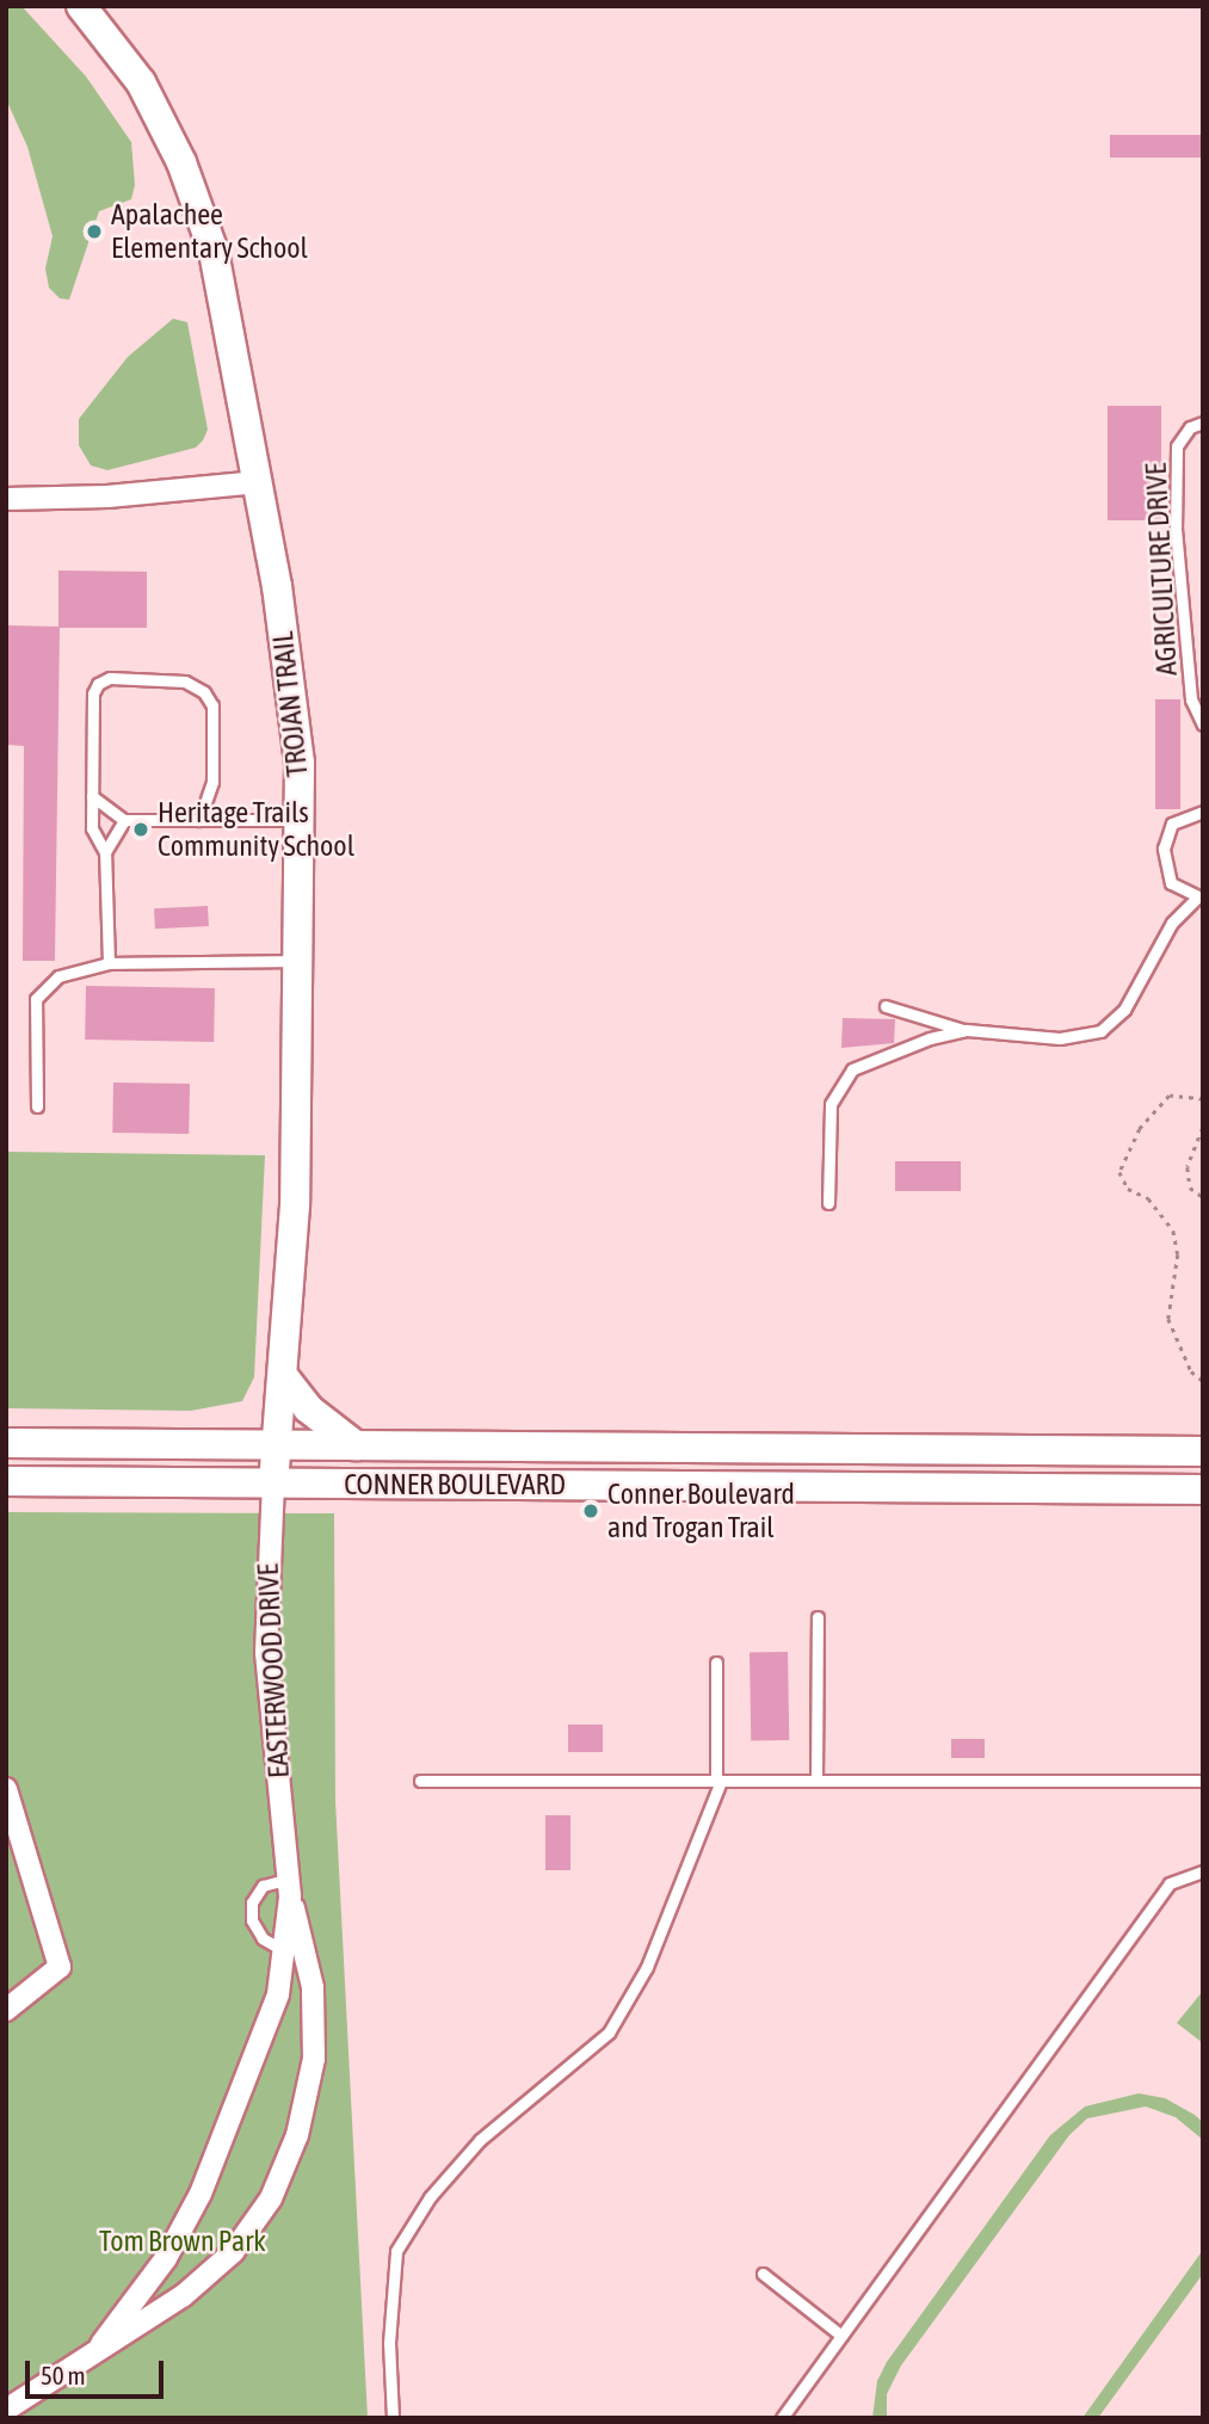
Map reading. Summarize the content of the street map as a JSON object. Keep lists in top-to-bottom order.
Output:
{
  "streets": {
    "main road": ["TROJAN TRAIL", "CONNER BOULEVARD", "EASTERWOOD DRIVE"],
    "lane": ["AGRICULTURE DRIVE"]
  },
  "crossings": [
    ["TROJAN TRAIL", "CONNER BOULEVARD"],
    ["TROJAN TRAIL", "EASTERWOOD DRIVE"],
    ["CONNER BOULEVARD", "EASTERWOOD DRIVE"]
  ],
  "parks": ["Tom Brown Park"],
  "places": ["Apalachee Elementary School", "Heritage Trails Community School", "Conner Boulevard and Trogan Trail"],
  "scale_bar": "50 m"
}
